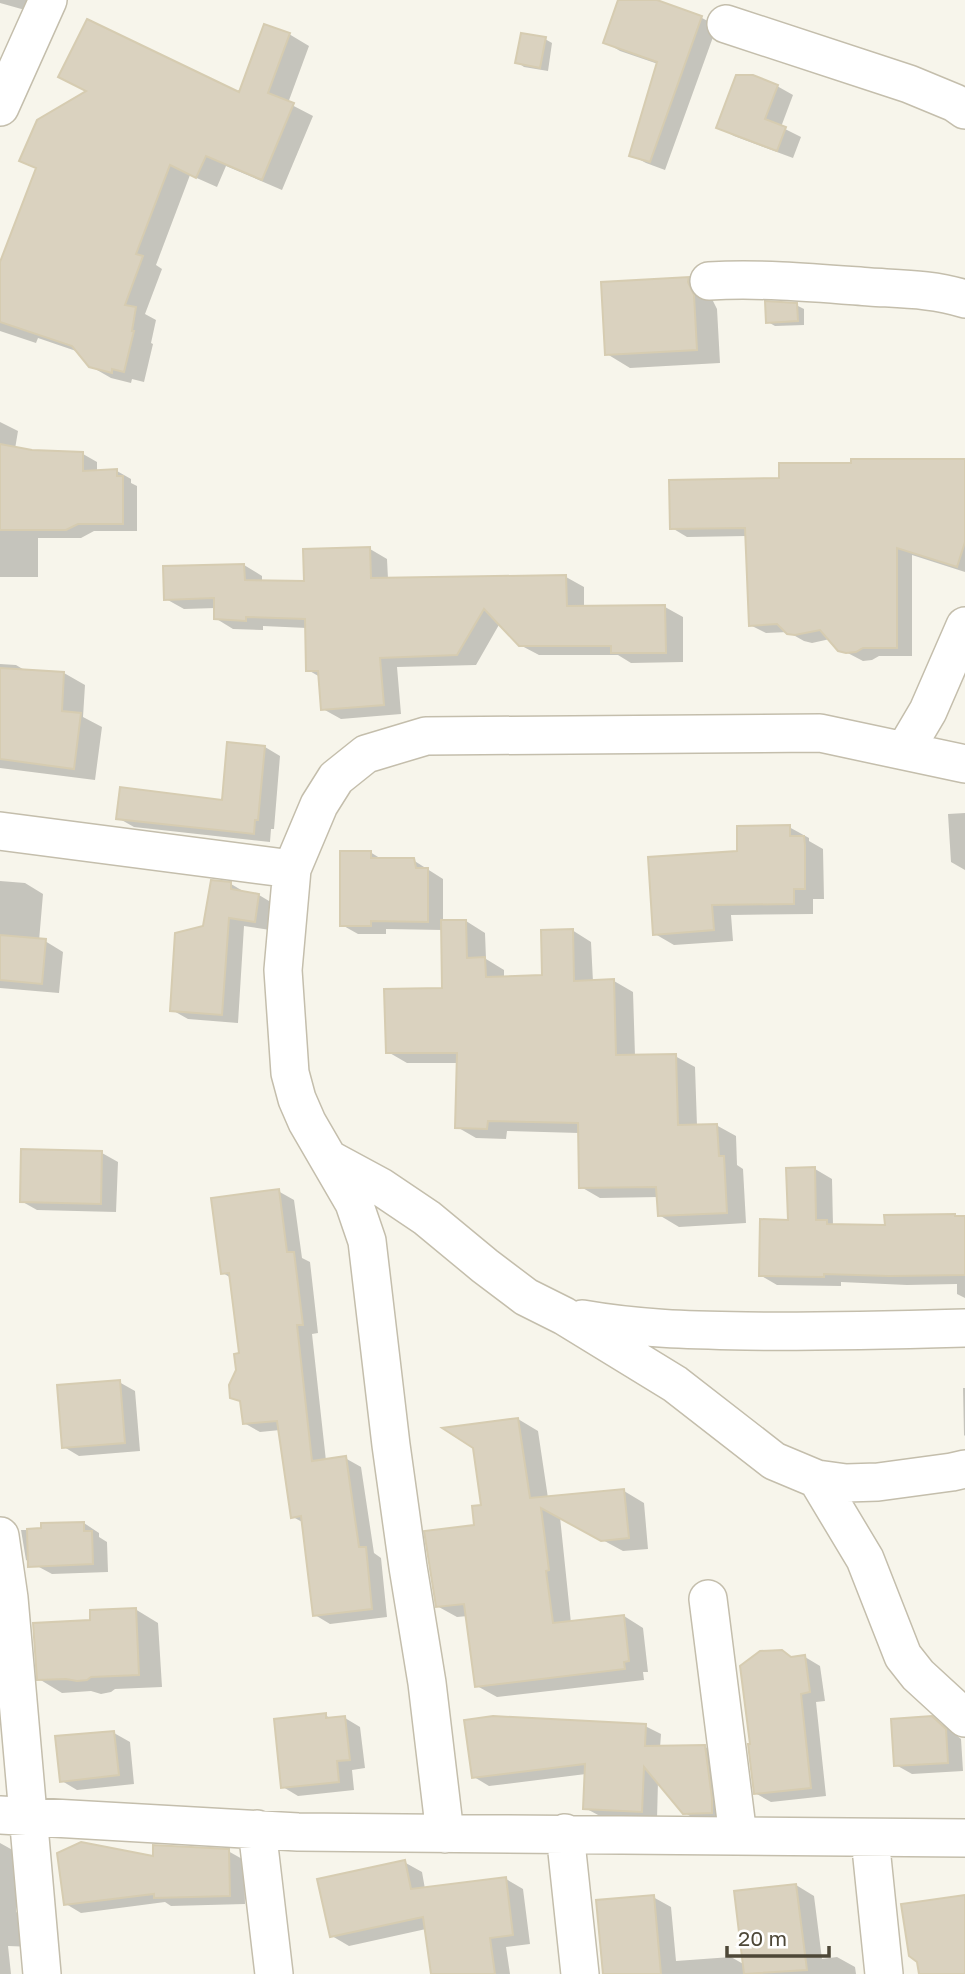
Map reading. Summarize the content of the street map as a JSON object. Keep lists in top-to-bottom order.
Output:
{
  "scale_bar": "20 m"
}
